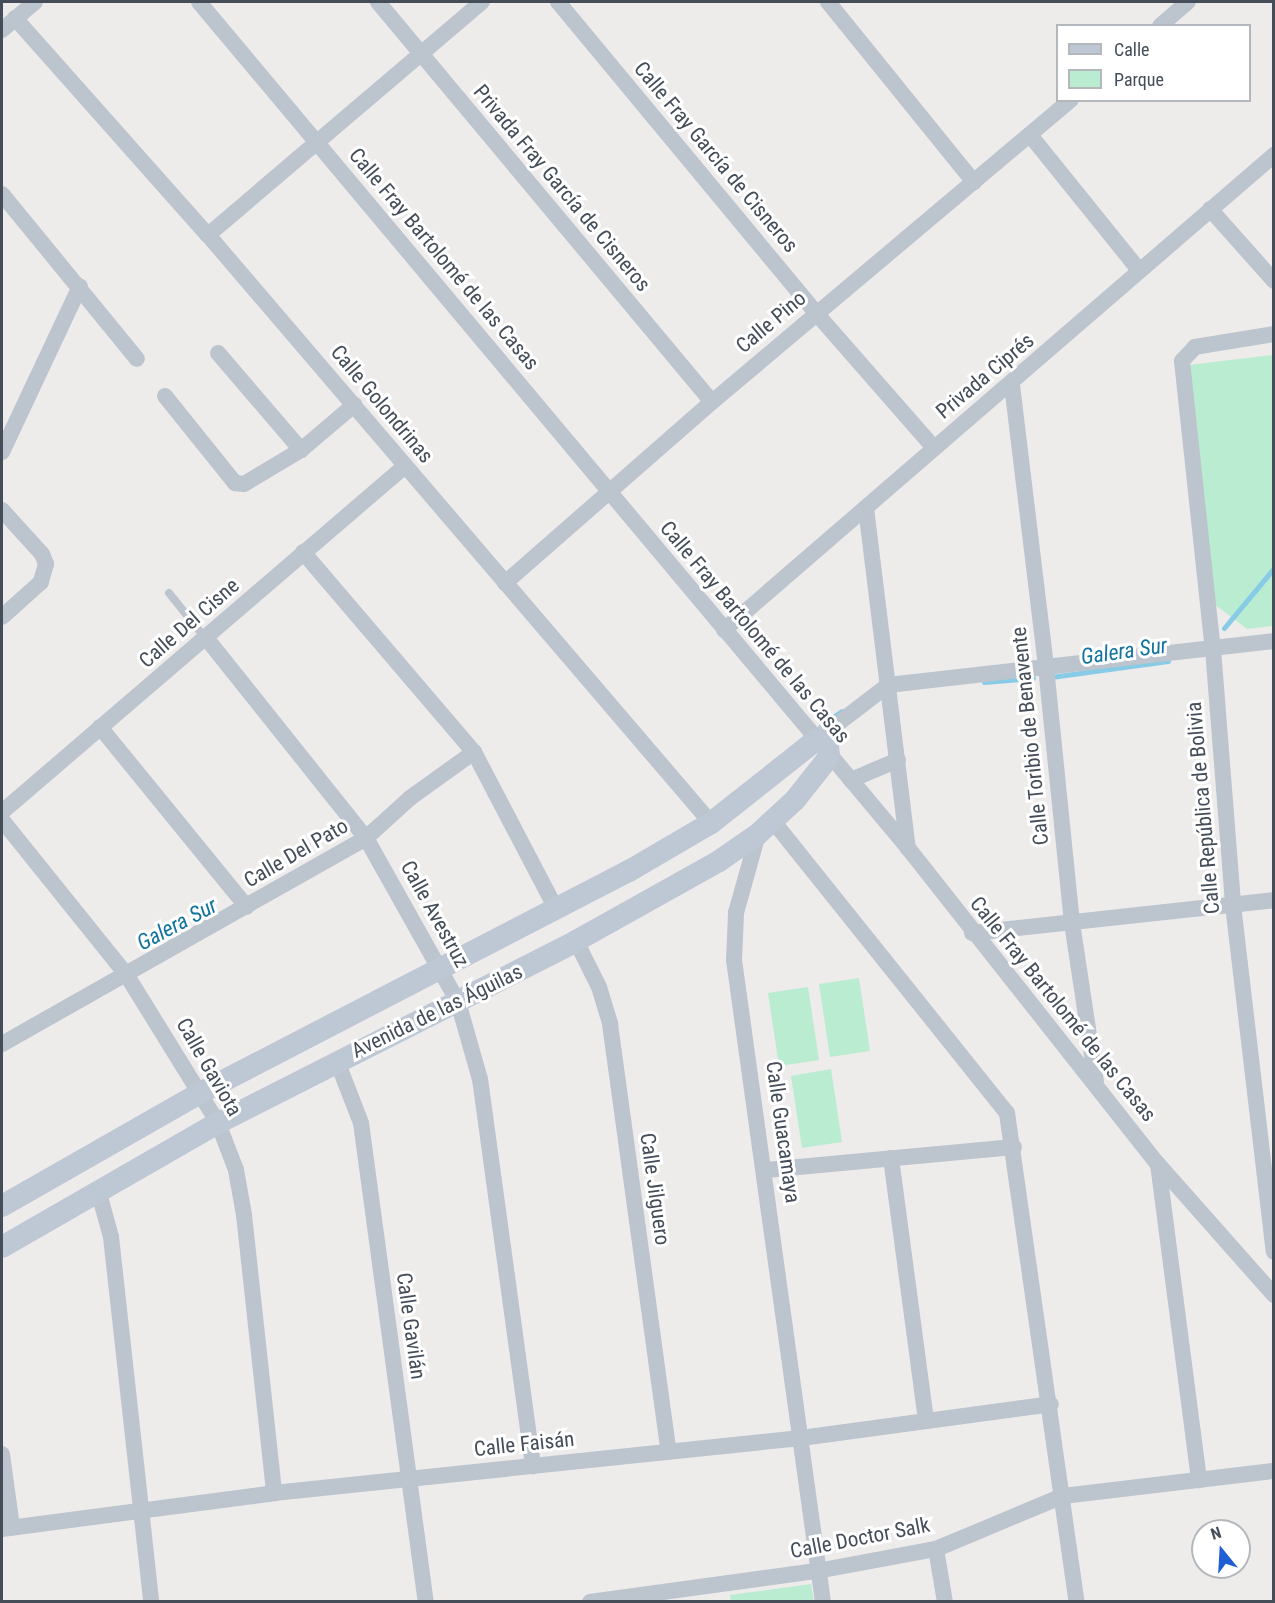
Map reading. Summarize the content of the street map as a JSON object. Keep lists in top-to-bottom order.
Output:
{
  "streets": {
    "street": [
      "Calle Fray García de Cisneros",
      "Privada Fray García de Cisneros",
      "Calle Fray Bartolomé de las Casas",
      "Calle Pino",
      "Privada Ciprés",
      "Calle Golondrinas",
      "Calle Del Cisne",
      "Calle Toribio de Benavente",
      "Calle República de Bolivia",
      "Calle Del Pato",
      "Calle Avestruz",
      "Avenida de las Águilas",
      "Calle Gaviota",
      "Calle Guacamaya",
      "Calle Jilguero",
      "Calle Gavilán",
      "Calle Faisán",
      "Calle Doctor Salk"
    ]
  },
  "crossings": [
    ["Calle Fray García de Cisneros", "Calle Pino"],
    ["Calle Fray García de Cisneros", "Privada Ciprés"],
    ["Privada Fray García de Cisneros", "Calle Pino"],
    ["Calle Fray Bartolomé de las Casas", "Calle Pino"],
    ["Calle Fray Bartolomé de las Casas", "Privada Ciprés"],
    ["Calle Fray Bartolomé de las Casas", "Calle Toribio de Benavente"],
    ["Calle Fray Bartolomé de las Casas", "Avenida de las Águilas"],
    ["Calle Pino", "Calle Golondrinas"],
    ["Privada Ciprés", "Calle Toribio de Benavente"],
    ["Calle Golondrinas", "Calle Del Cisne"],
    ["Calle Golondrinas", "Avenida de las Águilas"],
    ["Calle Del Cisne", "Calle Avestruz"],
    ["Calle Del Pato", "Calle Avestruz"],
    ["Calle Del Pato", "Calle Gaviota"],
    ["Calle Avestruz", "Avenida de las Águilas"],
    ["Calle Avestruz", "Calle Faisán"],
    ["Avenida de las Águilas", "Calle Gaviota"],
    ["Avenida de las Águilas", "Calle Guacamaya"],
    ["Avenida de las Águilas", "Calle Jilguero"],
    ["Avenida de las Águilas", "Calle Gavilán"],
    ["Calle Gaviota", "Calle Faisán"],
    ["Calle Guacamaya", "Calle Faisán"],
    ["Calle Guacamaya", "Calle Doctor Salk"],
    ["Calle Jilguero", "Calle Faisán"],
    ["Calle Gavilán", "Calle Faisán"]
  ],
  "water": ["Galera Sur"],
  "legend": ["Calle", "Parque"],
  "north": "top"
}
